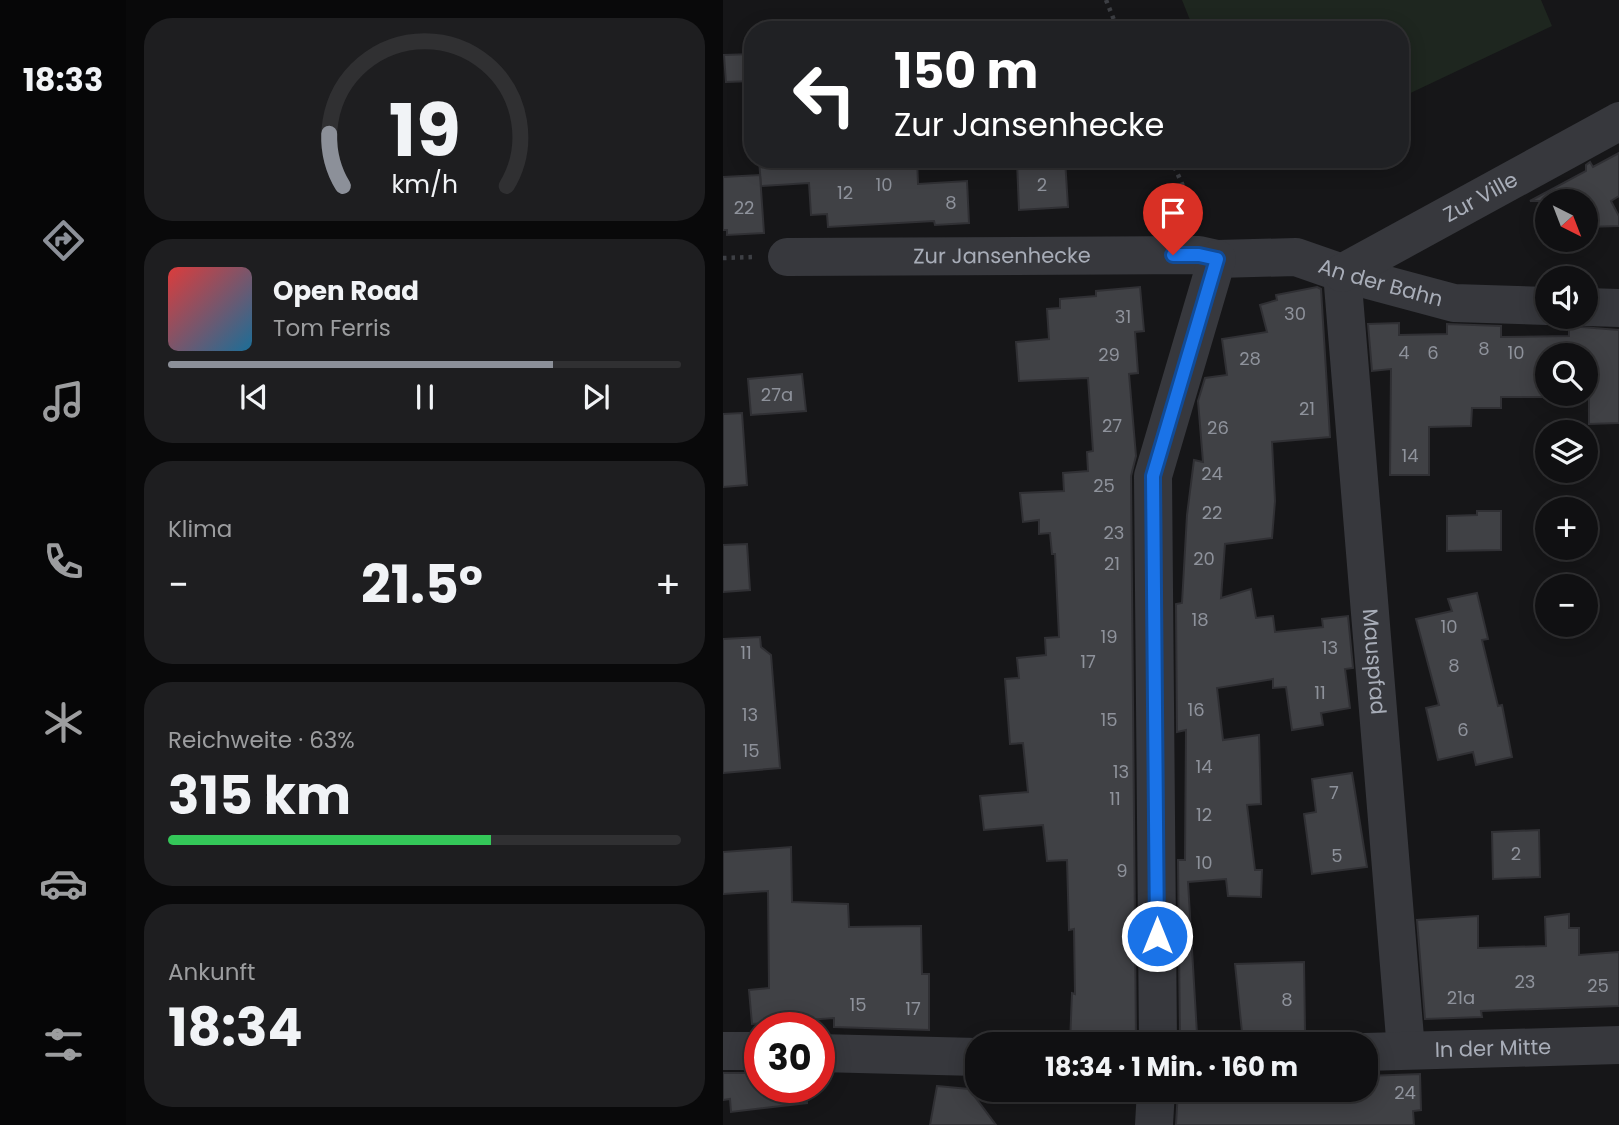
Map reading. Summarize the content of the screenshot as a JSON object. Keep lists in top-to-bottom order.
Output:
{
  "streets": {
    "street": [
      "Zur Ville",
      "Zur Jansenhecke",
      "An der Bahn",
      "Mauspfad",
      "In der Mitte"
    ]
  },
  "crossings": [
    ["Zur Ville", "An der Bahn"],
    ["Zur Ville", "Mauspfad"],
    ["Zur Jansenhecke", "An der Bahn"],
    ["An der Bahn", "Mauspfad"],
    ["Mauspfad", "In der Mitte"]
  ],
  "house_numbers": [
    "10",
    "2",
    "12",
    "8",
    "22",
    "30",
    "31",
    "8",
    "4",
    "6",
    "10",
    "29",
    "28",
    "27a",
    "21",
    "27",
    "26",
    "14",
    "24",
    "25",
    "22",
    "23",
    "20",
    "21",
    "18",
    "10",
    "19",
    "13",
    "11",
    "17",
    "8",
    "11",
    "16",
    "13",
    "15",
    "6",
    "15",
    "14",
    "13",
    "7",
    "11",
    "12",
    "2",
    "5",
    "10",
    "9",
    "23",
    "25",
    "21a",
    "8",
    "15",
    "17",
    "24"
  ],
  "north": "bottom right",
  "page": {
    "tabs": "18:33",
    "turn": ["150 m", "Zur Jansenhecke"],
    "map_buttons": ["+", "−"],
    "song": ["Open Road", "Tom Ferris"],
    "tile": [
      "Klima",
      ["Reichweite · 63%", "315 km"],
      ["Ankunft", "18:34"]
    ],
    "heat": ["−", "21.5°", "+"],
    "limit": "30",
    "trip": "18:34 · 1 Min. · 160 m",
    "gauge": ["19", "km/h"]
  }
}
